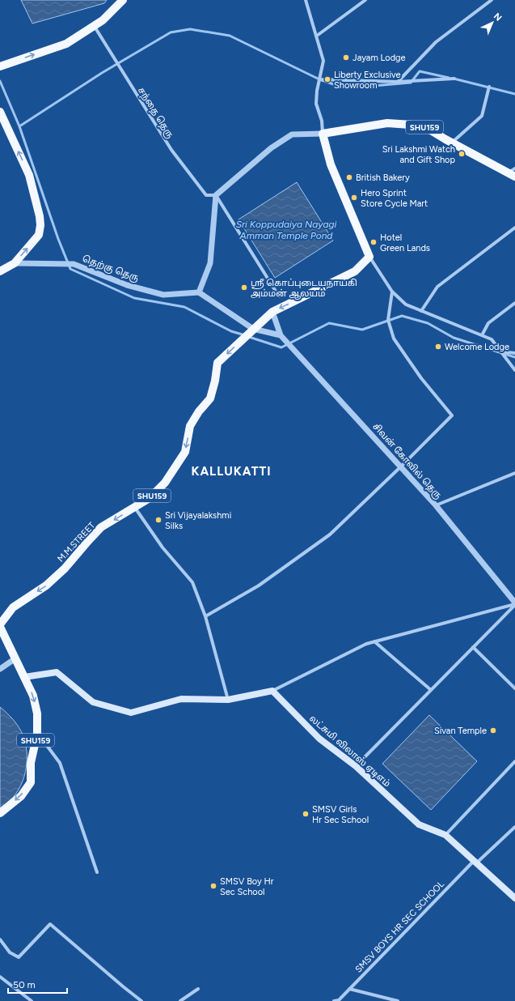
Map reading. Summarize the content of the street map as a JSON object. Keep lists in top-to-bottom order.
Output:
{
  "streets": {
    "main road": ["SHU159", "M.M.STREET", "லட்சுமி விலாஸ் ஏடிஎம்"],
    "street": [
      "சந்தை தெரு",
      "தெற்கு தெரு",
      "சிவன் கோவில் தெரு",
      "SMSV BOYS HR SEC SCHOOL"
    ]
  },
  "crossings": [
    ["SHU159", "M.M.STREET"]
  ],
  "one_way": ["M.M.STREET"],
  "districts": ["KALLUKATTI"],
  "water": ["Sri Koppudaiya Nayagi Amman Temple Pond"],
  "places": [
    "Jayam Lodge",
    "Liberty Exclusive Showroom",
    "Sri Lakshmi Watch and Gift Shop",
    "British Bakery",
    "Hero Sprint Store Cycle Mart",
    "Hotel Green Lands",
    "ஸ்ரீ கொப்புடையநாயகி அம்மன் ஆலயம்",
    "Welcome Lodge",
    "Sri Vijayalakshmi Silks",
    "Sivan Temple",
    "SMSV Girls Hr Sec School",
    "SMSV Boy Hr Sec School"
  ],
  "scale_bar": "50 m",
  "north": "top right"
}
